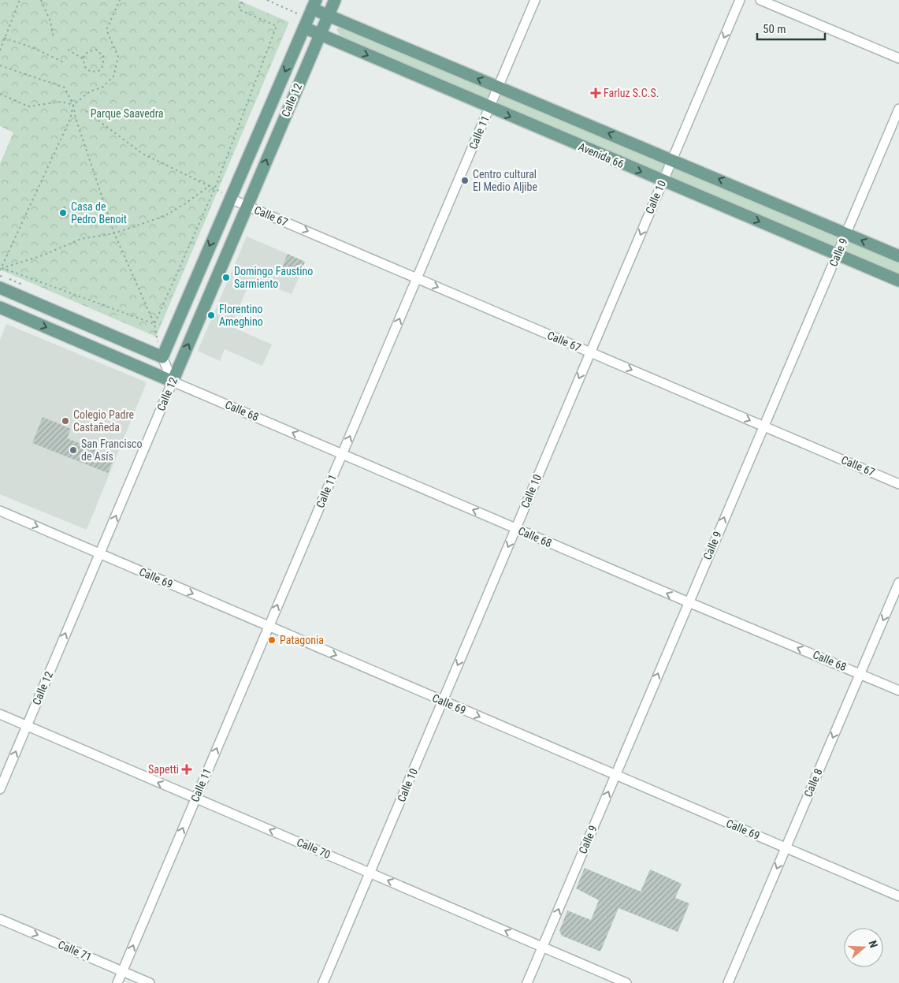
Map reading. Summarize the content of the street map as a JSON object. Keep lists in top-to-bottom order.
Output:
{
  "streets": {
    "main road": ["Calle 12", "Avenida 66", "Calle 68"],
    "street": [
      "Calle 11",
      "Calle 10",
      "Calle 67",
      "Calle 9",
      "Calle 69",
      "Calle 8",
      "Calle 70",
      "Calle 71"
    ]
  },
  "crossings": [
    ["Calle 12", "Avenida 66"],
    ["Calle 12", "Calle 67"],
    ["Calle 12", "Calle 68"],
    ["Calle 12", "Calle 69"],
    ["Calle 12", "Calle 70"],
    ["Calle 11", "Avenida 66"],
    ["Calle 11", "Calle 67"],
    ["Calle 11", "Calle 68"],
    ["Calle 11", "Calle 69"],
    ["Calle 11", "Calle 70"],
    ["Calle 11", "Calle 71"],
    ["Avenida 66", "Calle 10"],
    ["Avenida 66", "Calle 9"],
    ["Calle 10", "Calle 67"],
    ["Calle 10", "Calle 68"],
    ["Calle 10", "Calle 69"],
    ["Calle 10", "Calle 70"],
    ["Calle 67", "Calle 9"],
    ["Calle 9", "Calle 68"],
    ["Calle 9", "Calle 69"],
    ["Calle 9", "Calle 70"],
    ["Calle 68", "Calle 8"],
    ["Calle 69", "Calle 8"]
  ],
  "one_way": [
    "Calle 11",
    "Calle 10",
    "Calle 67",
    "Calle 9",
    "Calle 69",
    "Calle 8",
    "Calle 70",
    "Calle 71"
  ],
  "parks": ["Parque Saavedra"],
  "places": {
    "health": ["Farluz S.C.S.", "Sapetti"],
    "other": [
      "Centro cultural El Medio Aljibe",
      "Casa de Pedro Benoit",
      "Domingo Faustino Sarmiento",
      "Florentino Ameghino",
      "Colegio Padre Castañeda",
      "San Francisco de Asís",
      "Patagonia"
    ]
  },
  "scale_bar": "50 m",
  "north": "right"
}
